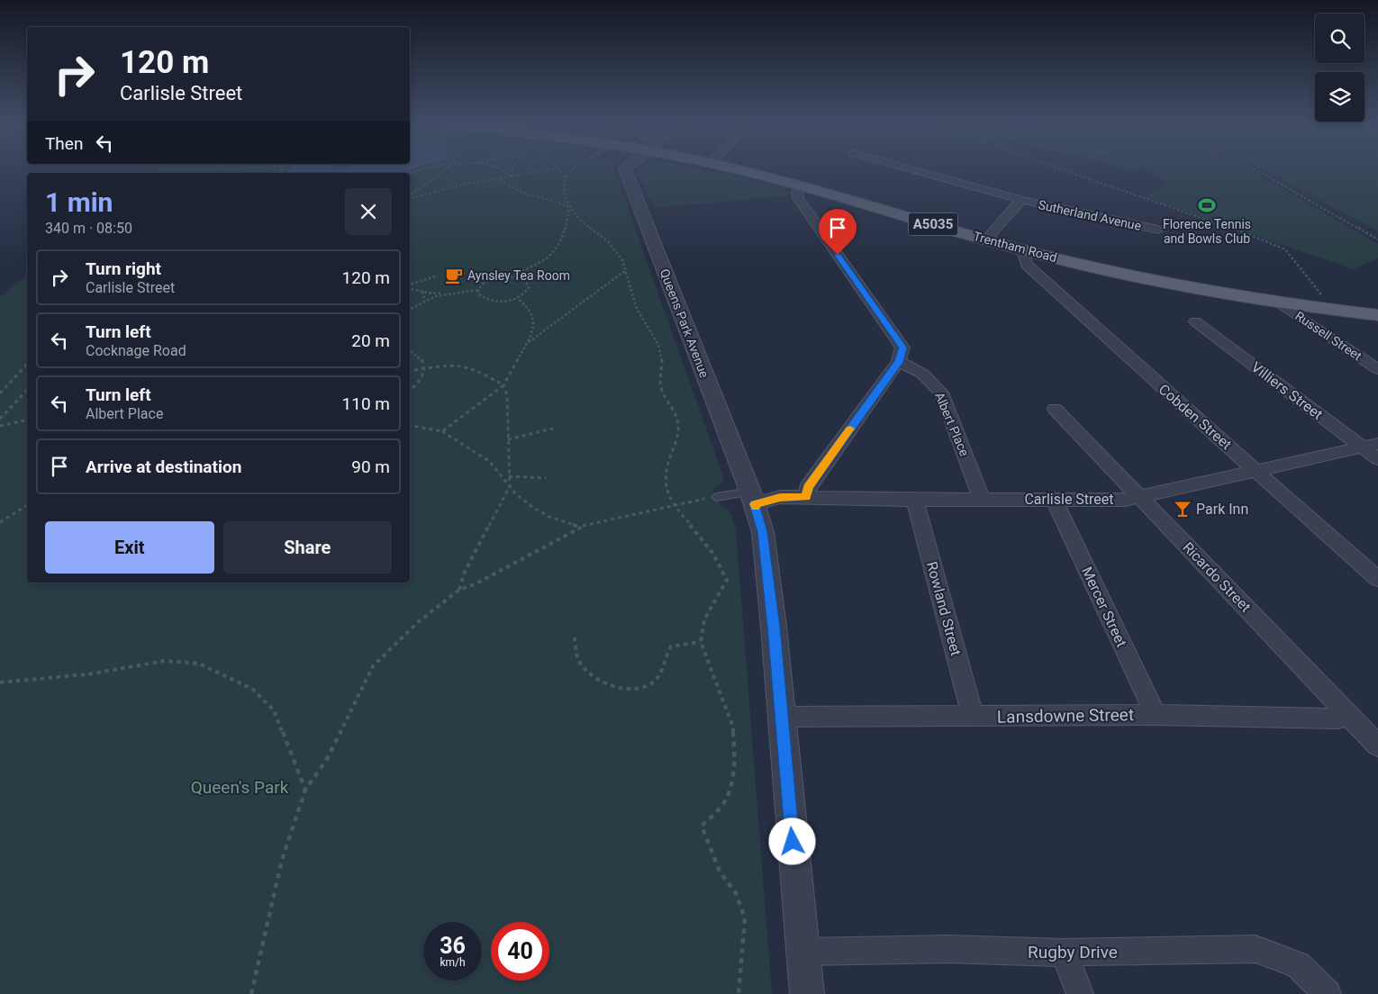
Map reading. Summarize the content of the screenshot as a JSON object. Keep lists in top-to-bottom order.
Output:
{
  "streets": {
    "main road": ["A5035", "Trentham Road"],
    "street": [
      "Sutherland Avenue",
      "Queens Park Avenue",
      "Russell Street",
      "Villiers Street",
      "Cobden Street",
      "Albert Place",
      "Carlisle Street",
      "Ricardo Street",
      "Mercer Street",
      "Rowland Street",
      "Lansdowne Street",
      "Rugby Drive"
    ]
  },
  "crossings": [
    ["Sutherland Avenue", "Trentham Road"],
    ["Trentham Road", "Russell Street"],
    ["Trentham Road", "Cobden Street"],
    ["Queens Park Avenue", "Carlisle Street"],
    ["Villiers Street", "Carlisle Street"],
    ["Cobden Street", "Carlisle Street"],
    ["Albert Place", "Carlisle Street"],
    ["Carlisle Street", "Ricardo Street"],
    ["Carlisle Street", "Mercer Street"],
    ["Carlisle Street", "Rowland Street"],
    ["Ricardo Street", "Lansdowne Street"],
    ["Mercer Street", "Lansdowne Street"],
    ["Rowland Street", "Lansdowne Street"]
  ],
  "parks": ["Queen's Park"],
  "places": {
    "sports": ["Florence Tennis and Bowls Club"],
    "cafe": ["Aynsley Tea Room"],
    "bar": ["Park Inn"]
  },
  "page": {
    "turn": ["120 m", "Carlisle Street"],
    "then": "Then",
    "heading": ["1 min", "340 m · 08:50"],
    "list": [
      {
        "name": "Turn right",
        "note": "Carlisle Street",
        "value": "120 m"
      },
      {
        "name": "Turn left",
        "note": "Cocknage Road",
        "value": "20 m"
      },
      {
        "name": "Turn left",
        "note": "Albert Place",
        "value": "110 m"
      },
      {
        "name": "Arrive at destination",
        "value": "90 m"
      }
    ],
    "buttons": ["Exit", "Share"],
    "speed": "36 km/h",
    "limit": "40"
  }
}
